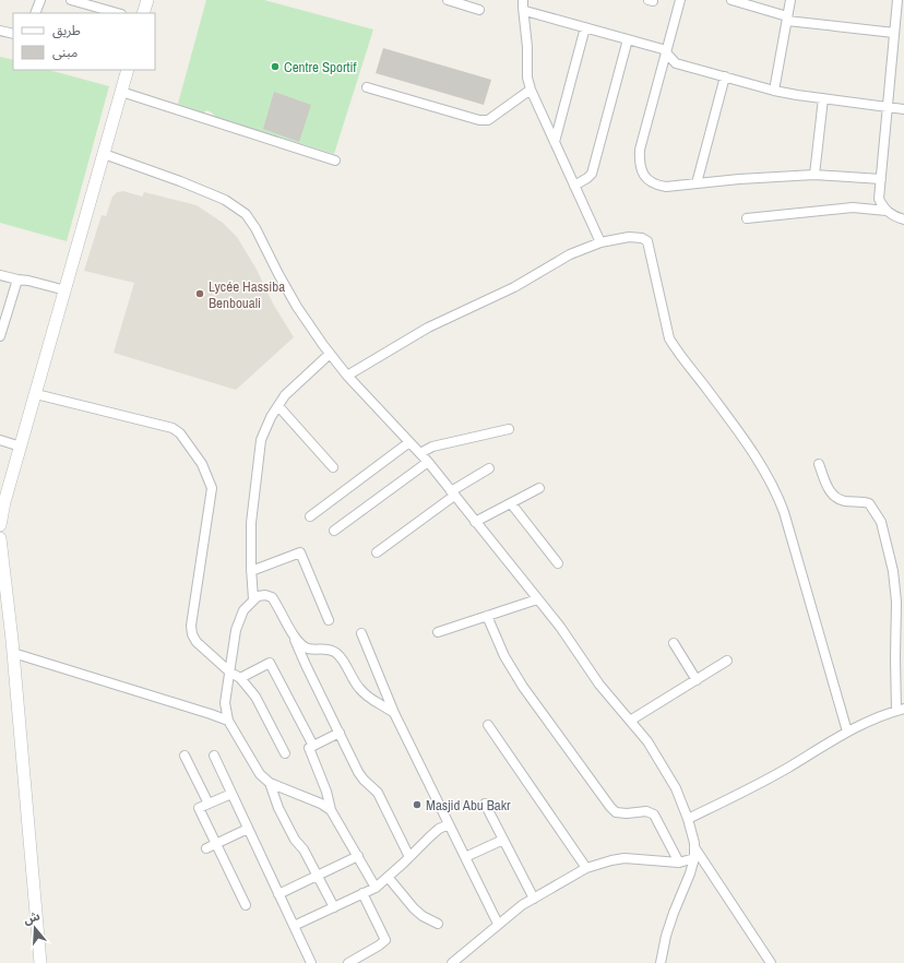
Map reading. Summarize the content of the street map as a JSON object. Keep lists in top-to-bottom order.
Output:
{
  "places": ["Centre Sportif", "Lycée Hassiba Benbouali", "Masjid Abu Bakr"],
  "legend": ["طريق", "مبنى"],
  "north": "top"
}
